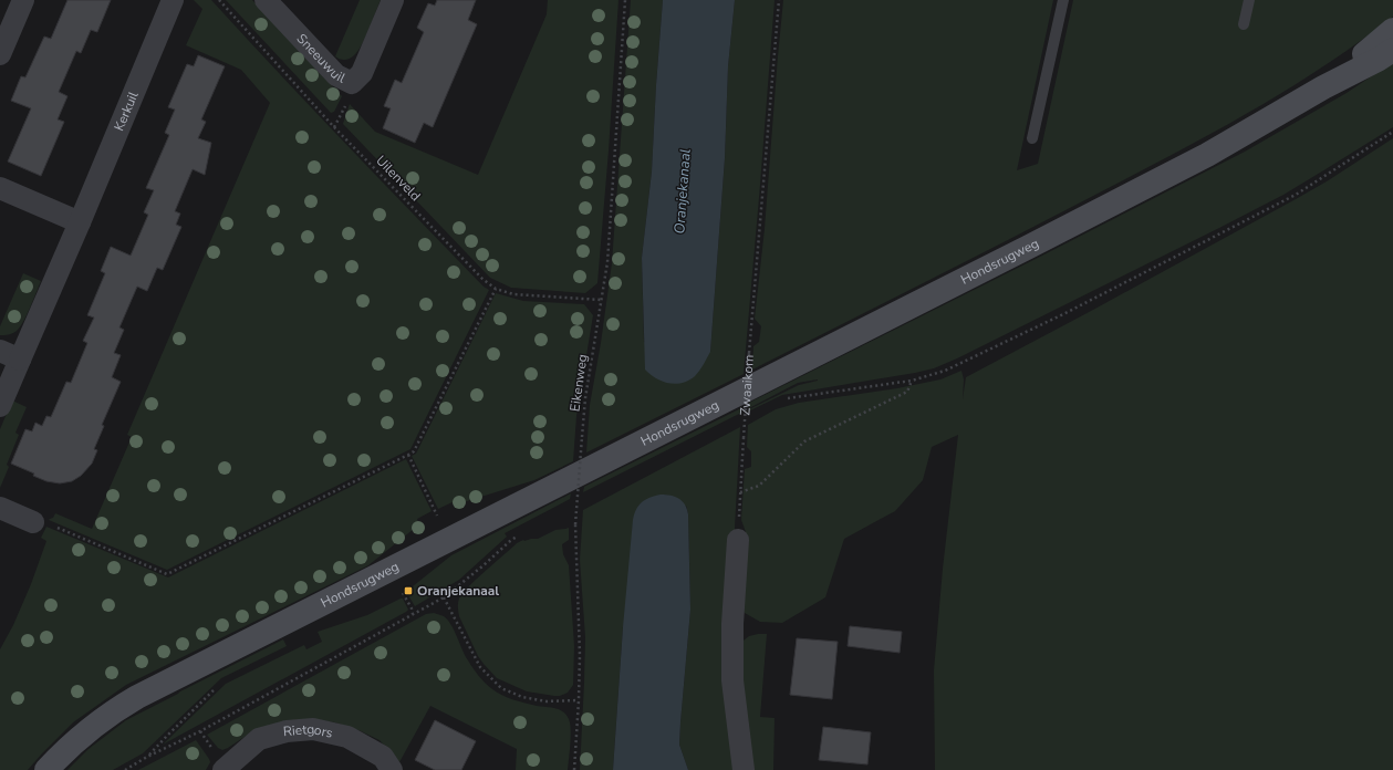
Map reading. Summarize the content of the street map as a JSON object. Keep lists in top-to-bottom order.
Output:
{
  "streets": {
    "street": [
      "Sneeuwuil",
      "Kerkuil",
      "Hondsrugweg",
      "Rietgors"
    ],
    "path": ["Uilenveld", "Eikenweg", "Zwaaikom"]
  },
  "crossings": [
    ["Uilenveld", "Eikenweg"]
  ],
  "water": ["Oranjekanaal"],
  "places": {
    "transit": ["Oranjekanaal"]
  }
}
